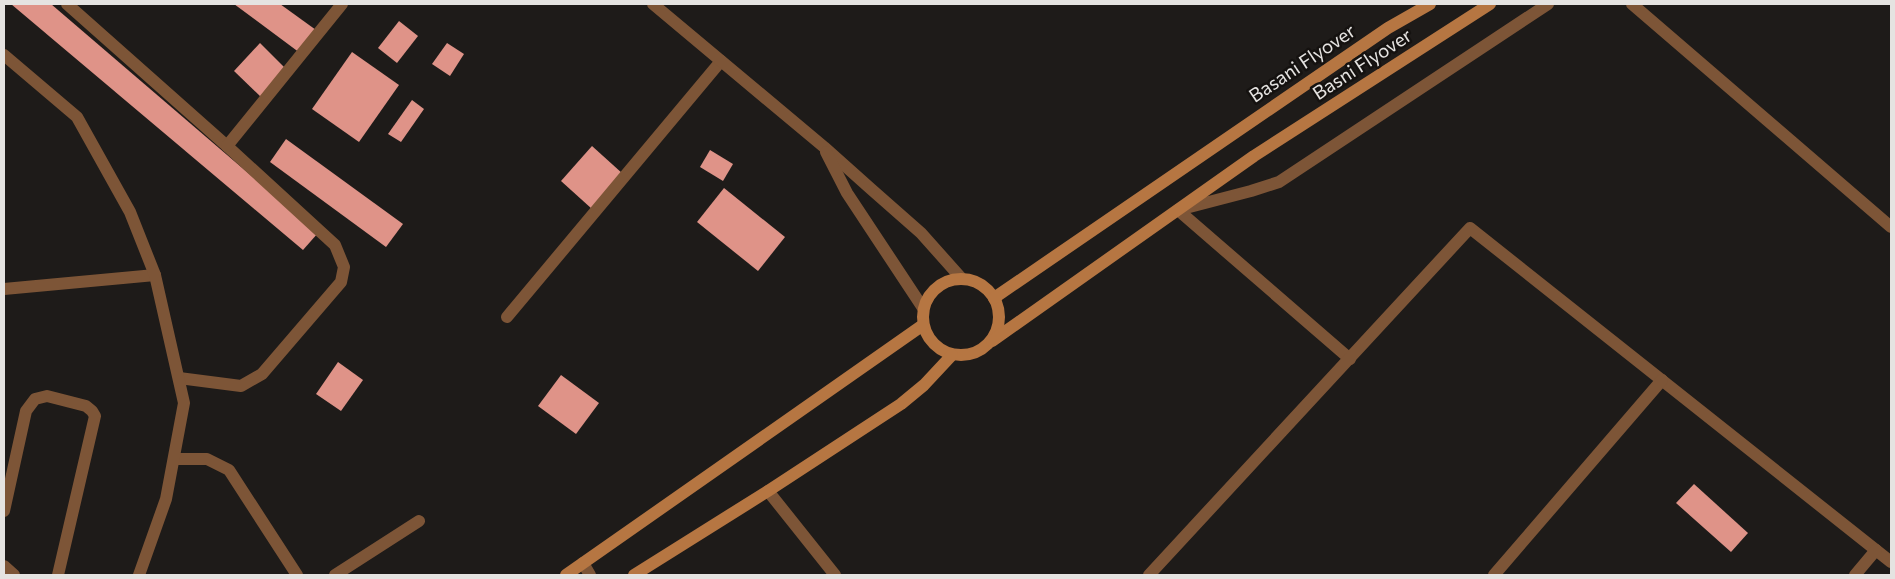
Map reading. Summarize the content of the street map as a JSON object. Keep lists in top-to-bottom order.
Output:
{
  "streets": {
    "main road": ["Basani Flyover", "Basni Flyover"]
  }
}
